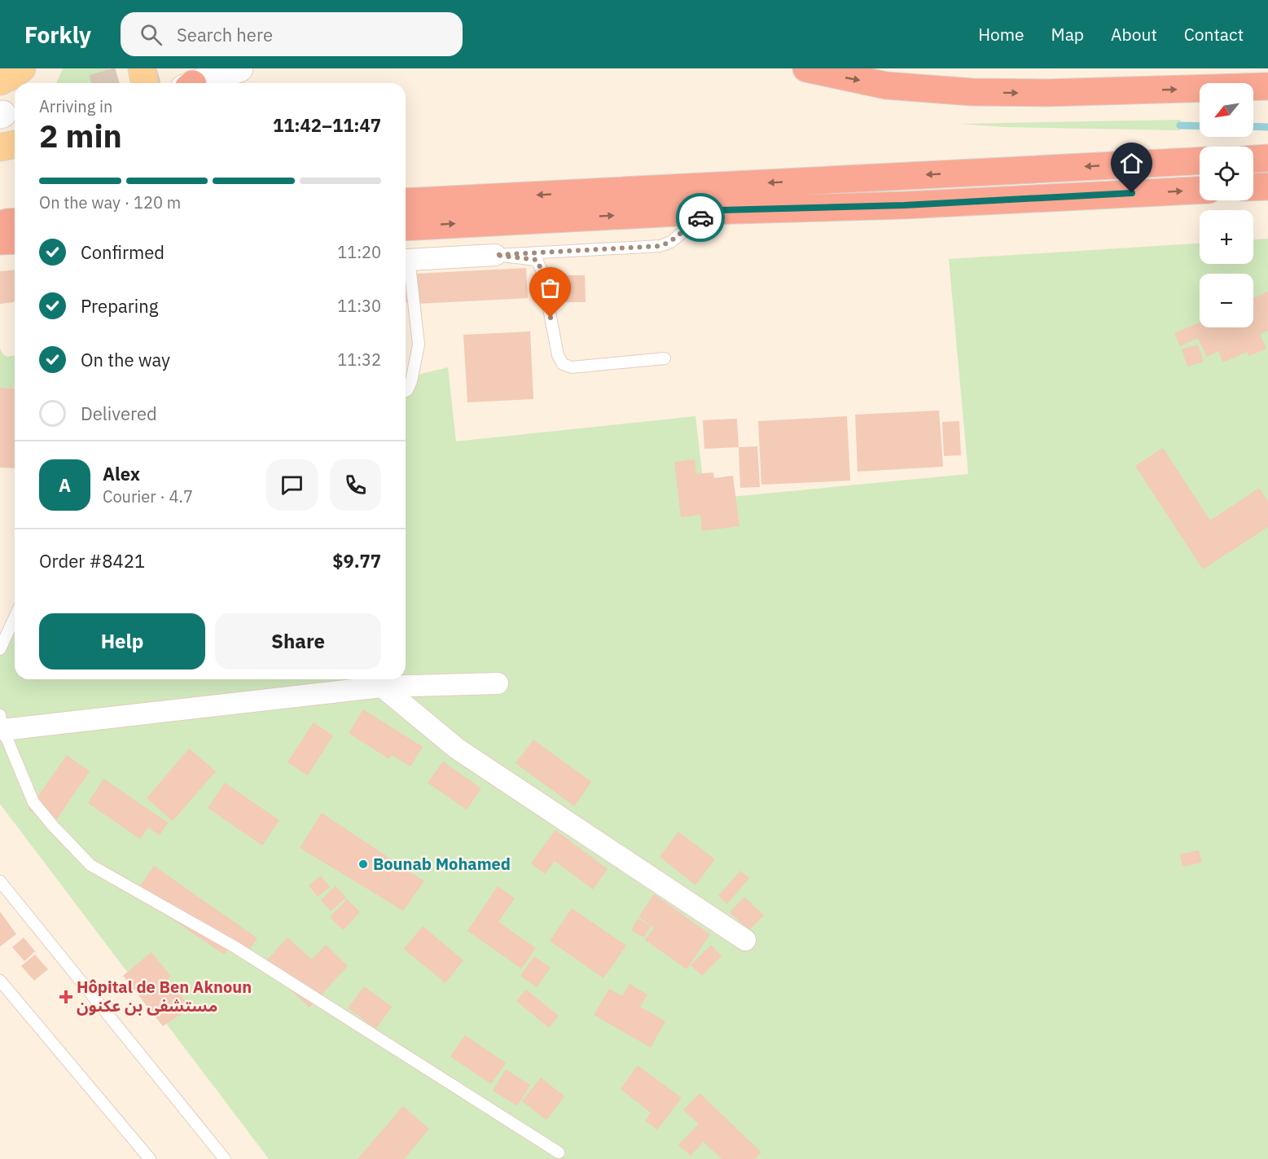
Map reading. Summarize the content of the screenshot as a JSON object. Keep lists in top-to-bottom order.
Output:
{
  "places": {
    "other": ["Bounab Mohamed"],
    "health": ["Hôpital de Ben Aknoun مستشفى بن عكنون"]
  },
  "north": "bottom left",
  "page": {
    "header": "Forkly",
    "search": "Search here",
    "nav": [
      "Home",
      "Map",
      "About",
      "Contact"
    ],
    "map_buttons": ["+", "−"],
    "heading": ["2 min", "Arriving in", "11:42–11:47"],
    "panel": [
      "Alex",
      "Courier · 4.7",
      "Order #8421",
      "$9.77"
    ],
    "bar": "On the way · 120 m",
    "list": [
      ["Confirmed", "11:20"],
      ["Preparing", "11:30"],
      ["On the way", "11:32"],
      "Delivered"
    ],
    "round": "A",
    "buttons": ["Help", "Share"]
  }
}
